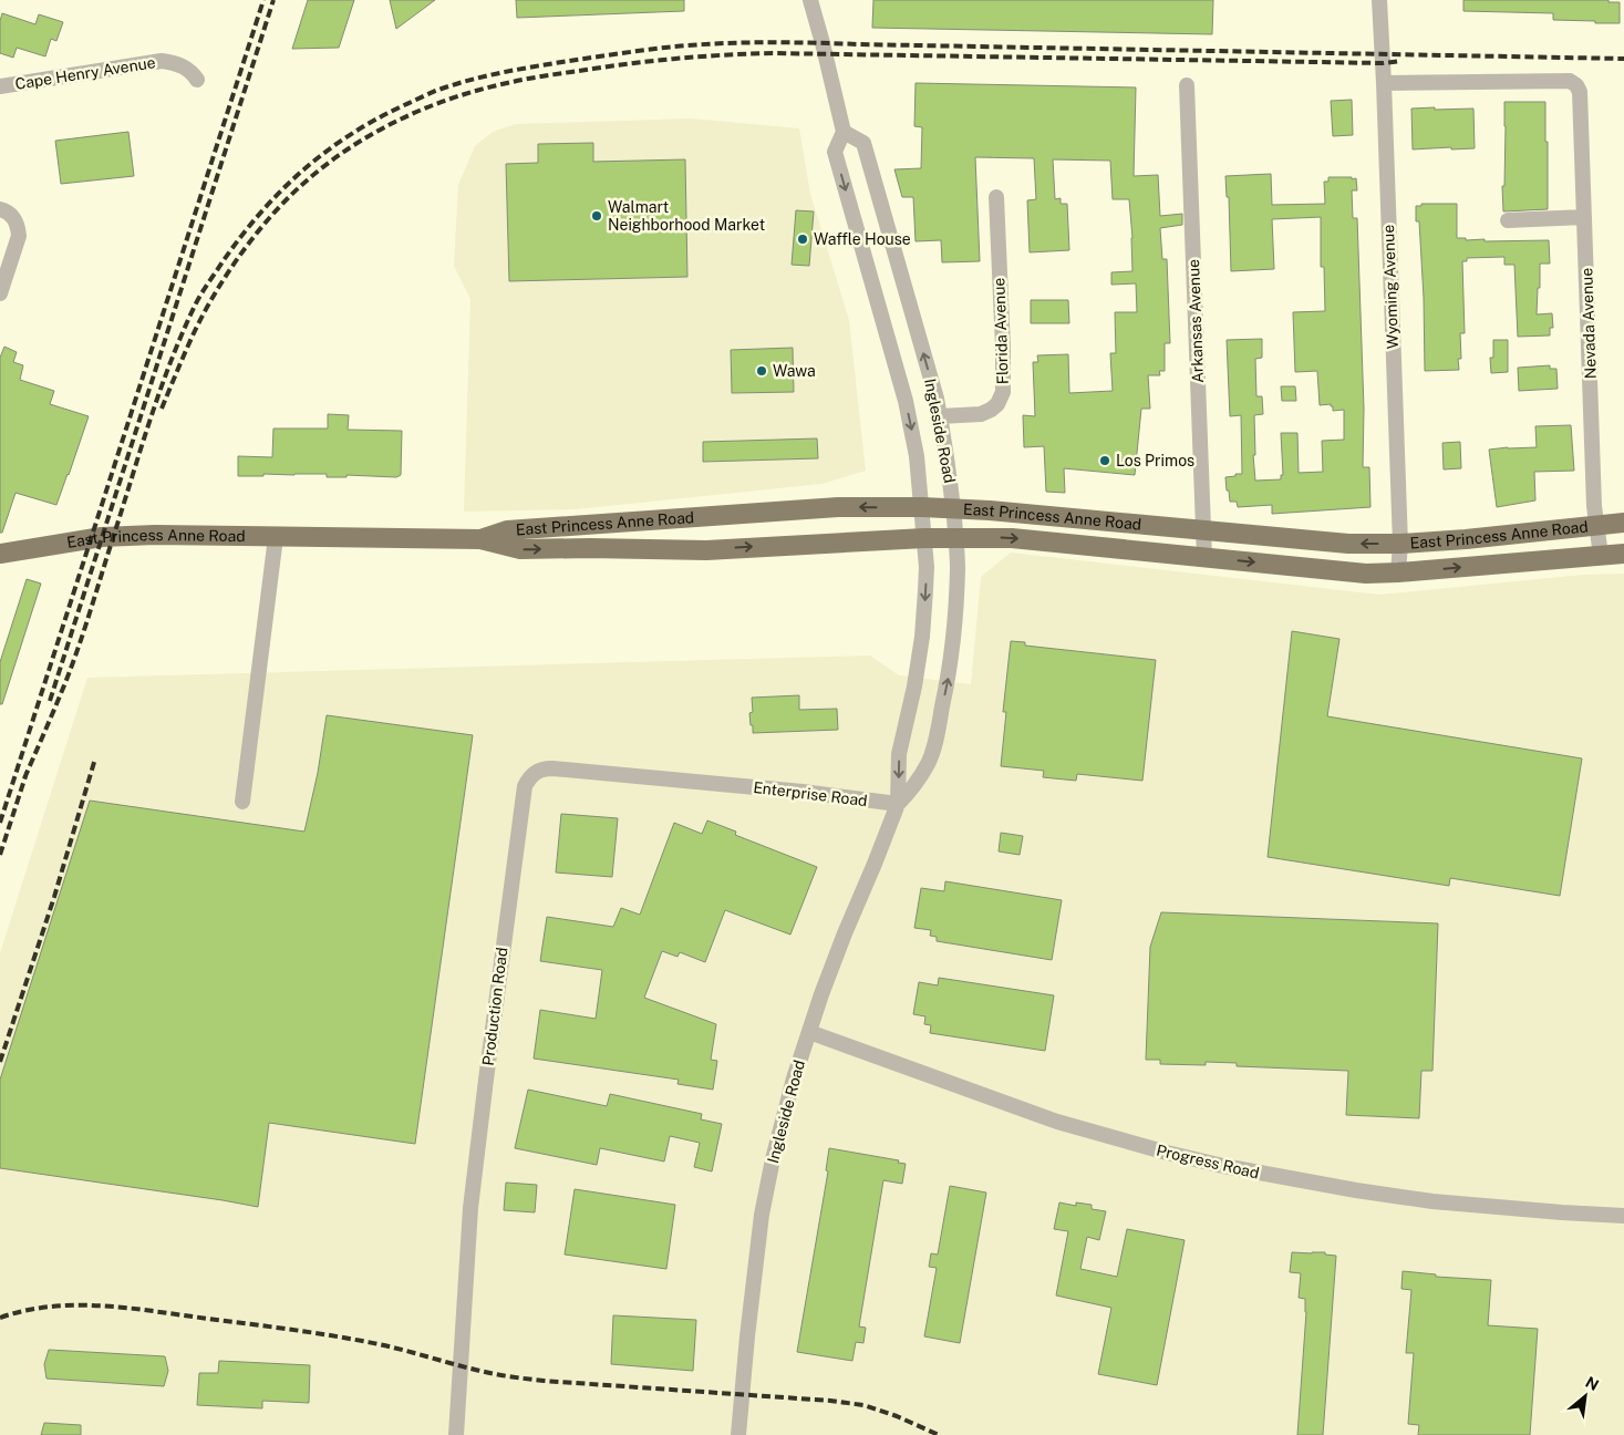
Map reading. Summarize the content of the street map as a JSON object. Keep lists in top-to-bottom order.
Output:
{
  "streets": {
    "main road": ["East Princess Anne Road"],
    "street": [
      "Cape Henry Avenue",
      "Wyoming Avenue",
      "Arkansas Avenue",
      "Nevada Avenue",
      "Florida Avenue",
      "Ingleside Road",
      "Enterprise Road",
      "Production Road",
      "Progress Road"
    ]
  },
  "crossings": [
    ["Wyoming Avenue", "Nevada Avenue"],
    ["Wyoming Avenue", "East Princess Anne Road"],
    ["Arkansas Avenue", "East Princess Anne Road"],
    ["Nevada Avenue", "East Princess Anne Road"],
    ["Florida Avenue", "Ingleside Road"],
    ["Ingleside Road", "East Princess Anne Road"],
    ["Ingleside Road", "Enterprise Road"],
    ["Ingleside Road", "Progress Road"],
    ["Enterprise Road", "Production Road"]
  ],
  "places": [
    "Walmart Neighborhood Market",
    "Waffle House",
    "Wawa",
    "Los Primos"
  ],
  "north": "top right"
}
